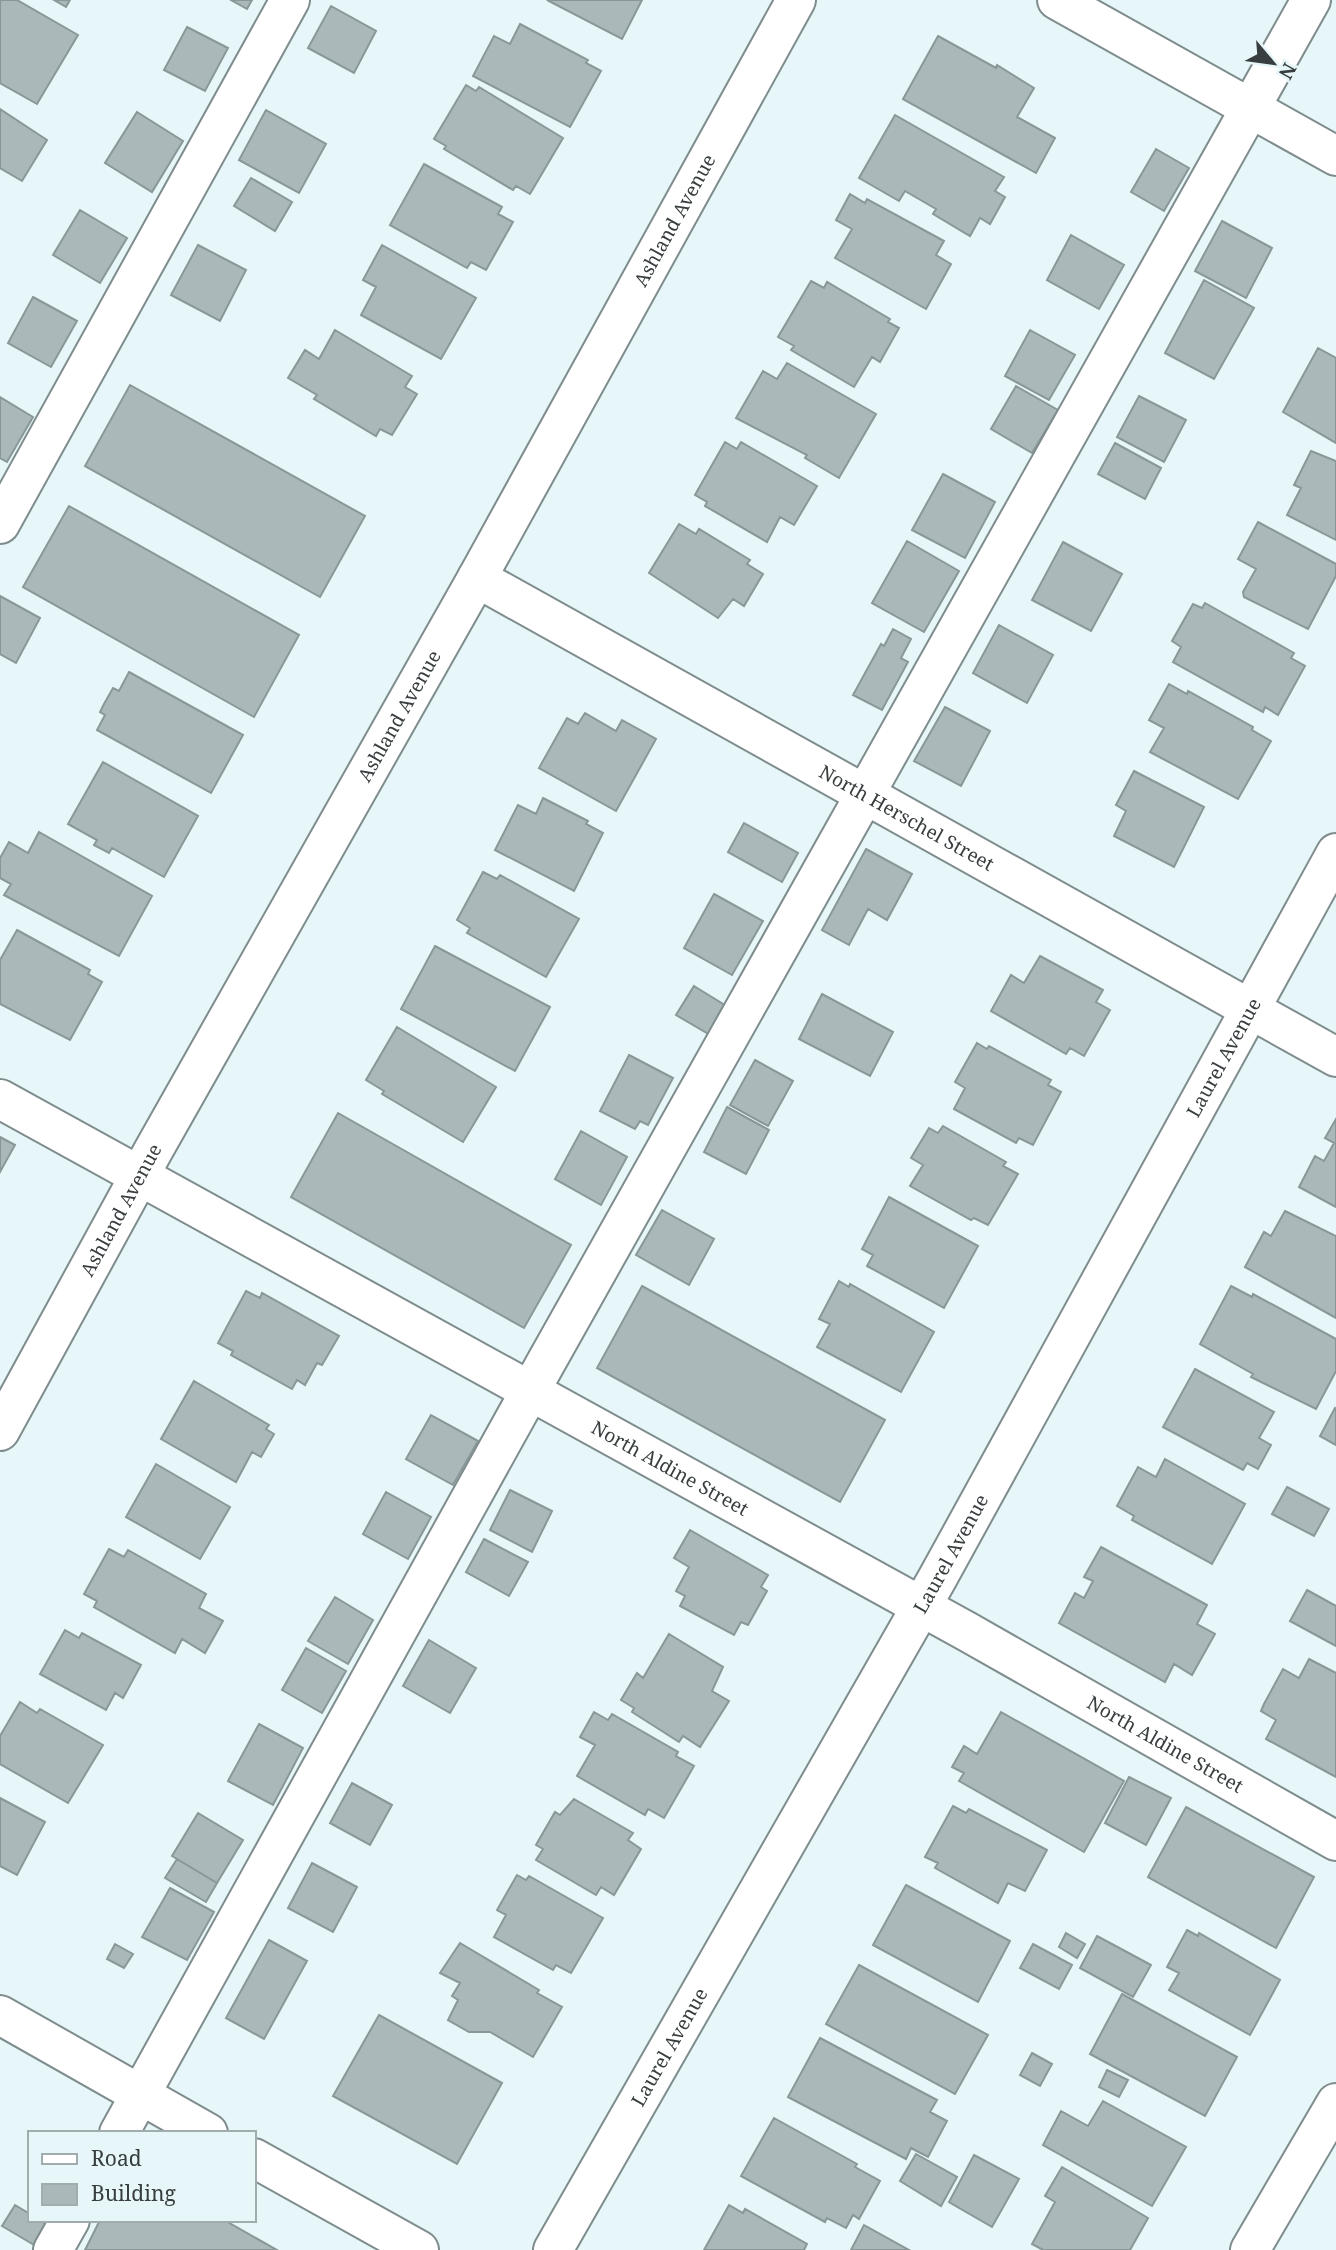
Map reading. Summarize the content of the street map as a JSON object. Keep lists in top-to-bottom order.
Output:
{
  "streets": {
    "street": [
      "Ashland Avenue",
      "North Herschel Street",
      "Laurel Avenue",
      "North Aldine Street"
    ]
  },
  "crossings": [
    ["Ashland Avenue", "North Herschel Street"],
    ["Ashland Avenue", "North Aldine Street"],
    ["North Herschel Street", "Laurel Avenue"],
    ["Laurel Avenue", "North Aldine Street"]
  ],
  "legend": ["Road", "Building"],
  "north": "bottom right"
}
